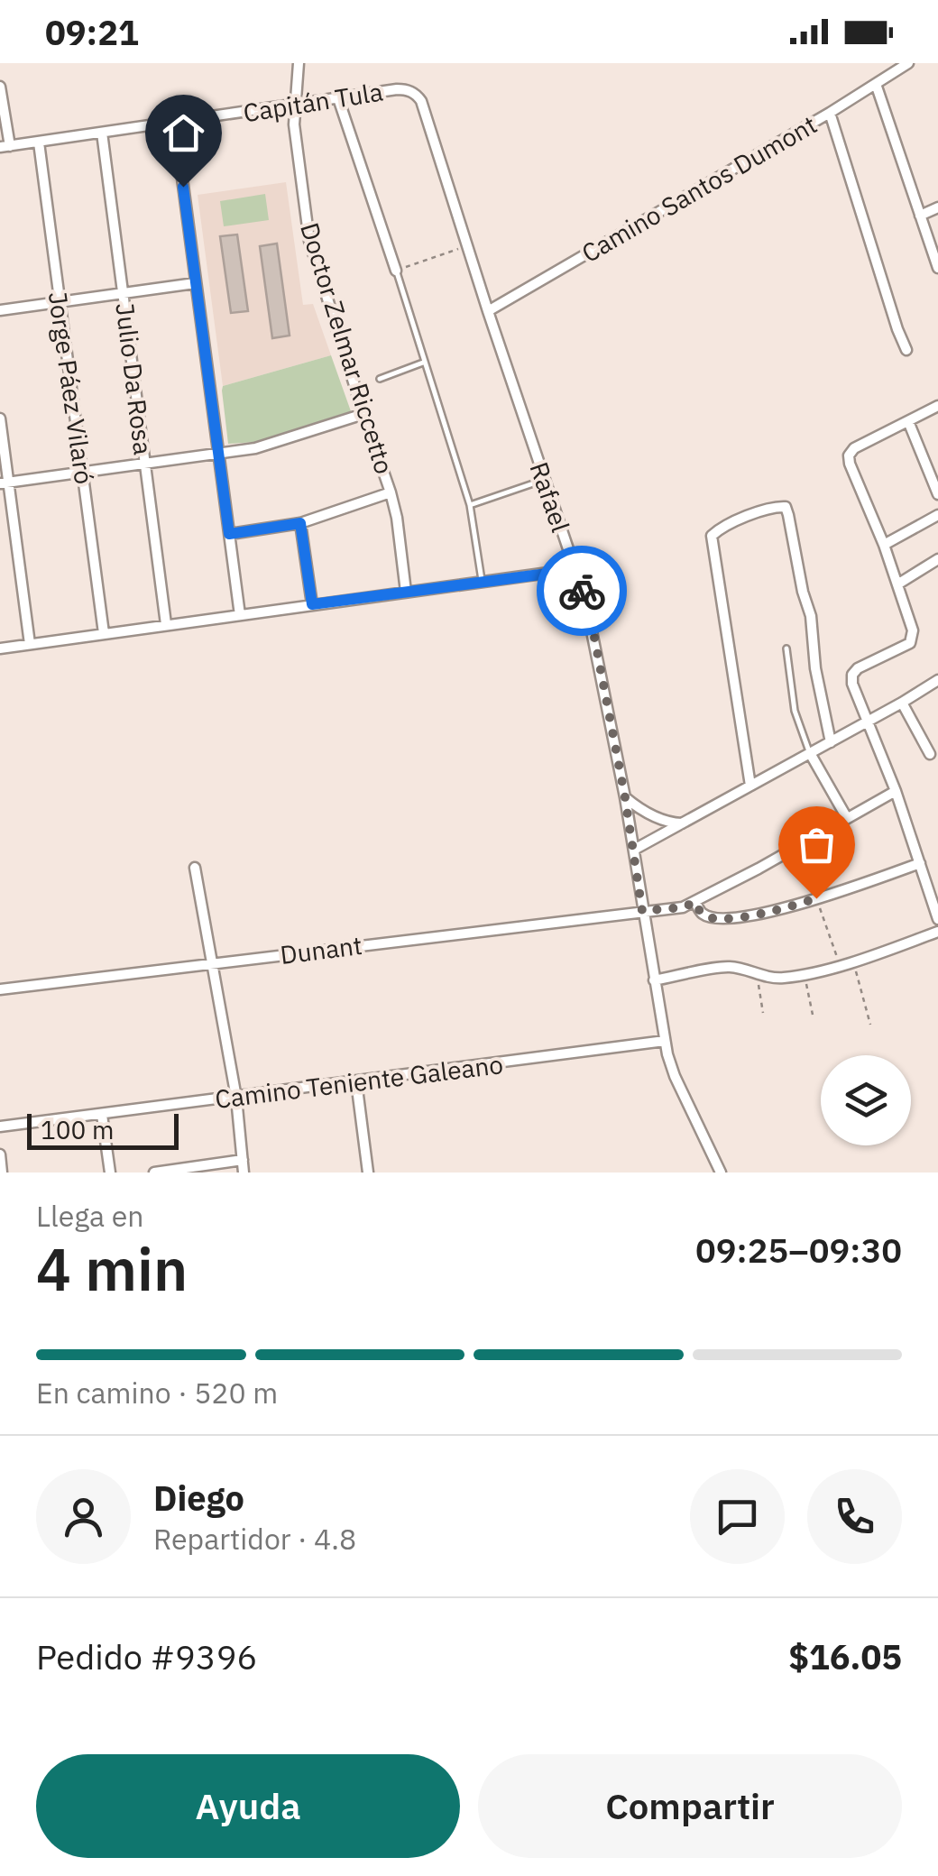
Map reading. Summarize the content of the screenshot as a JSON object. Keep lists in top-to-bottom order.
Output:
{
  "streets": {
    "street": [
      "Capitán Tula",
      "Camino Santos Dumont",
      "Doctor Zelmar Riccetto",
      "Julio Da Rosa",
      "Jorge Páez Vilaró",
      "Rafael",
      "Dunant",
      "Camino Teniente Galeano"
    ]
  },
  "crossings": [
    ["Capitán Tula", "Doctor Zelmar Riccetto"],
    ["Capitán Tula", "Julio Da Rosa"],
    ["Capitán Tula", "Jorge Páez Vilaró"],
    ["Capitán Tula", "Rafael"],
    ["Camino Santos Dumont", "Rafael"],
    ["Rafael", "Dunant"],
    ["Rafael", "Camino Teniente Galeano"]
  ],
  "scale_bar": "100 m",
  "page": {
    "status": "09:21",
    "scale": "100 m",
    "heading": ["4 min", "Llega en", "09:25–09:30"],
    "panel": [
      "Diego",
      "Repartidor · 4.8",
      "Pedido #9396",
      "$16.05"
    ],
    "bar": "En camino · 520 m",
    "buttons": ["Ayuda", "Compartir"]
  }
}
